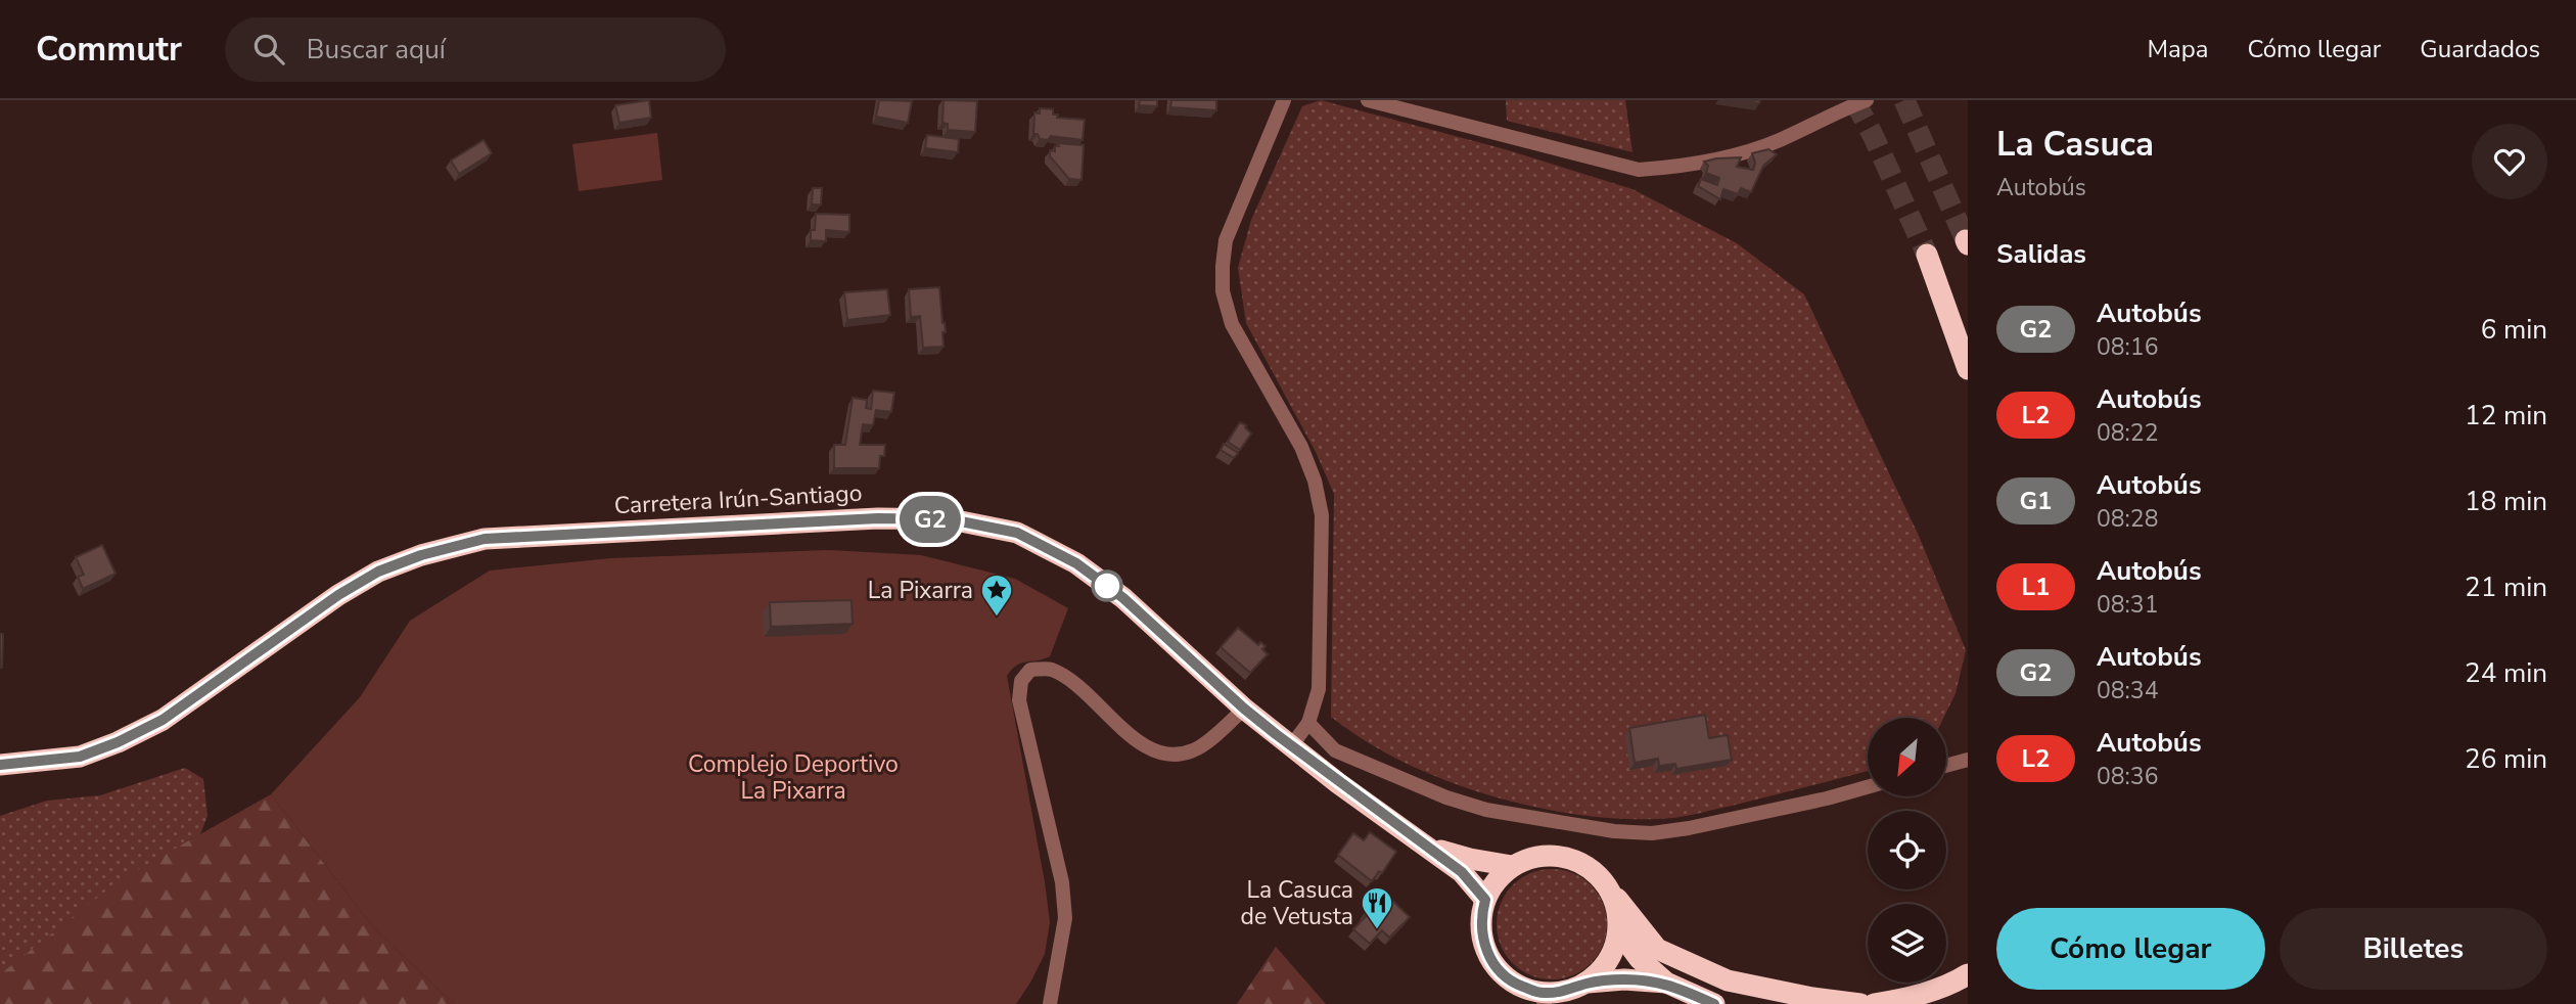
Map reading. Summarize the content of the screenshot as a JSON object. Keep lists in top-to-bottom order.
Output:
{
  "streets": {
    "highway": ["Carretera Irún-Santiago"]
  },
  "parks": ["Complejo Deportivo La Pixarra"],
  "places": {
    "place": ["La Pixarra"],
    "restaurant": ["La Casuca de Vetusta"]
  },
  "lines": ["bus line G2"],
  "north": "bottom left",
  "page": {
    "header": "Commutr",
    "search": "Buscar aquí",
    "nav": ["Mapa", "Cómo llegar", "Guardados"],
    "on_map": "G2",
    "heading": [
      ["La Casuca", "Autobús"],
      "Salidas"
    ],
    "list": [
      {
        "mark": "G2",
        "name": "Autobús",
        "note": "08:16",
        "value": "6 min"
      },
      {
        "mark": "L2",
        "name": "Autobús",
        "note": "08:22",
        "value": "12 min"
      },
      {
        "mark": "G1",
        "name": "Autobús",
        "note": "08:28",
        "value": "18 min"
      },
      {
        "mark": "L1",
        "name": "Autobús",
        "note": "08:31",
        "value": "21 min"
      },
      {
        "mark": "G2",
        "name": "Autobús",
        "note": "08:34",
        "value": "24 min"
      },
      {
        "mark": "L2",
        "name": "Autobús",
        "note": "08:36",
        "value": "26 min"
      }
    ],
    "buttons": ["Cómo llegar", "Billetes"]
  }
}
